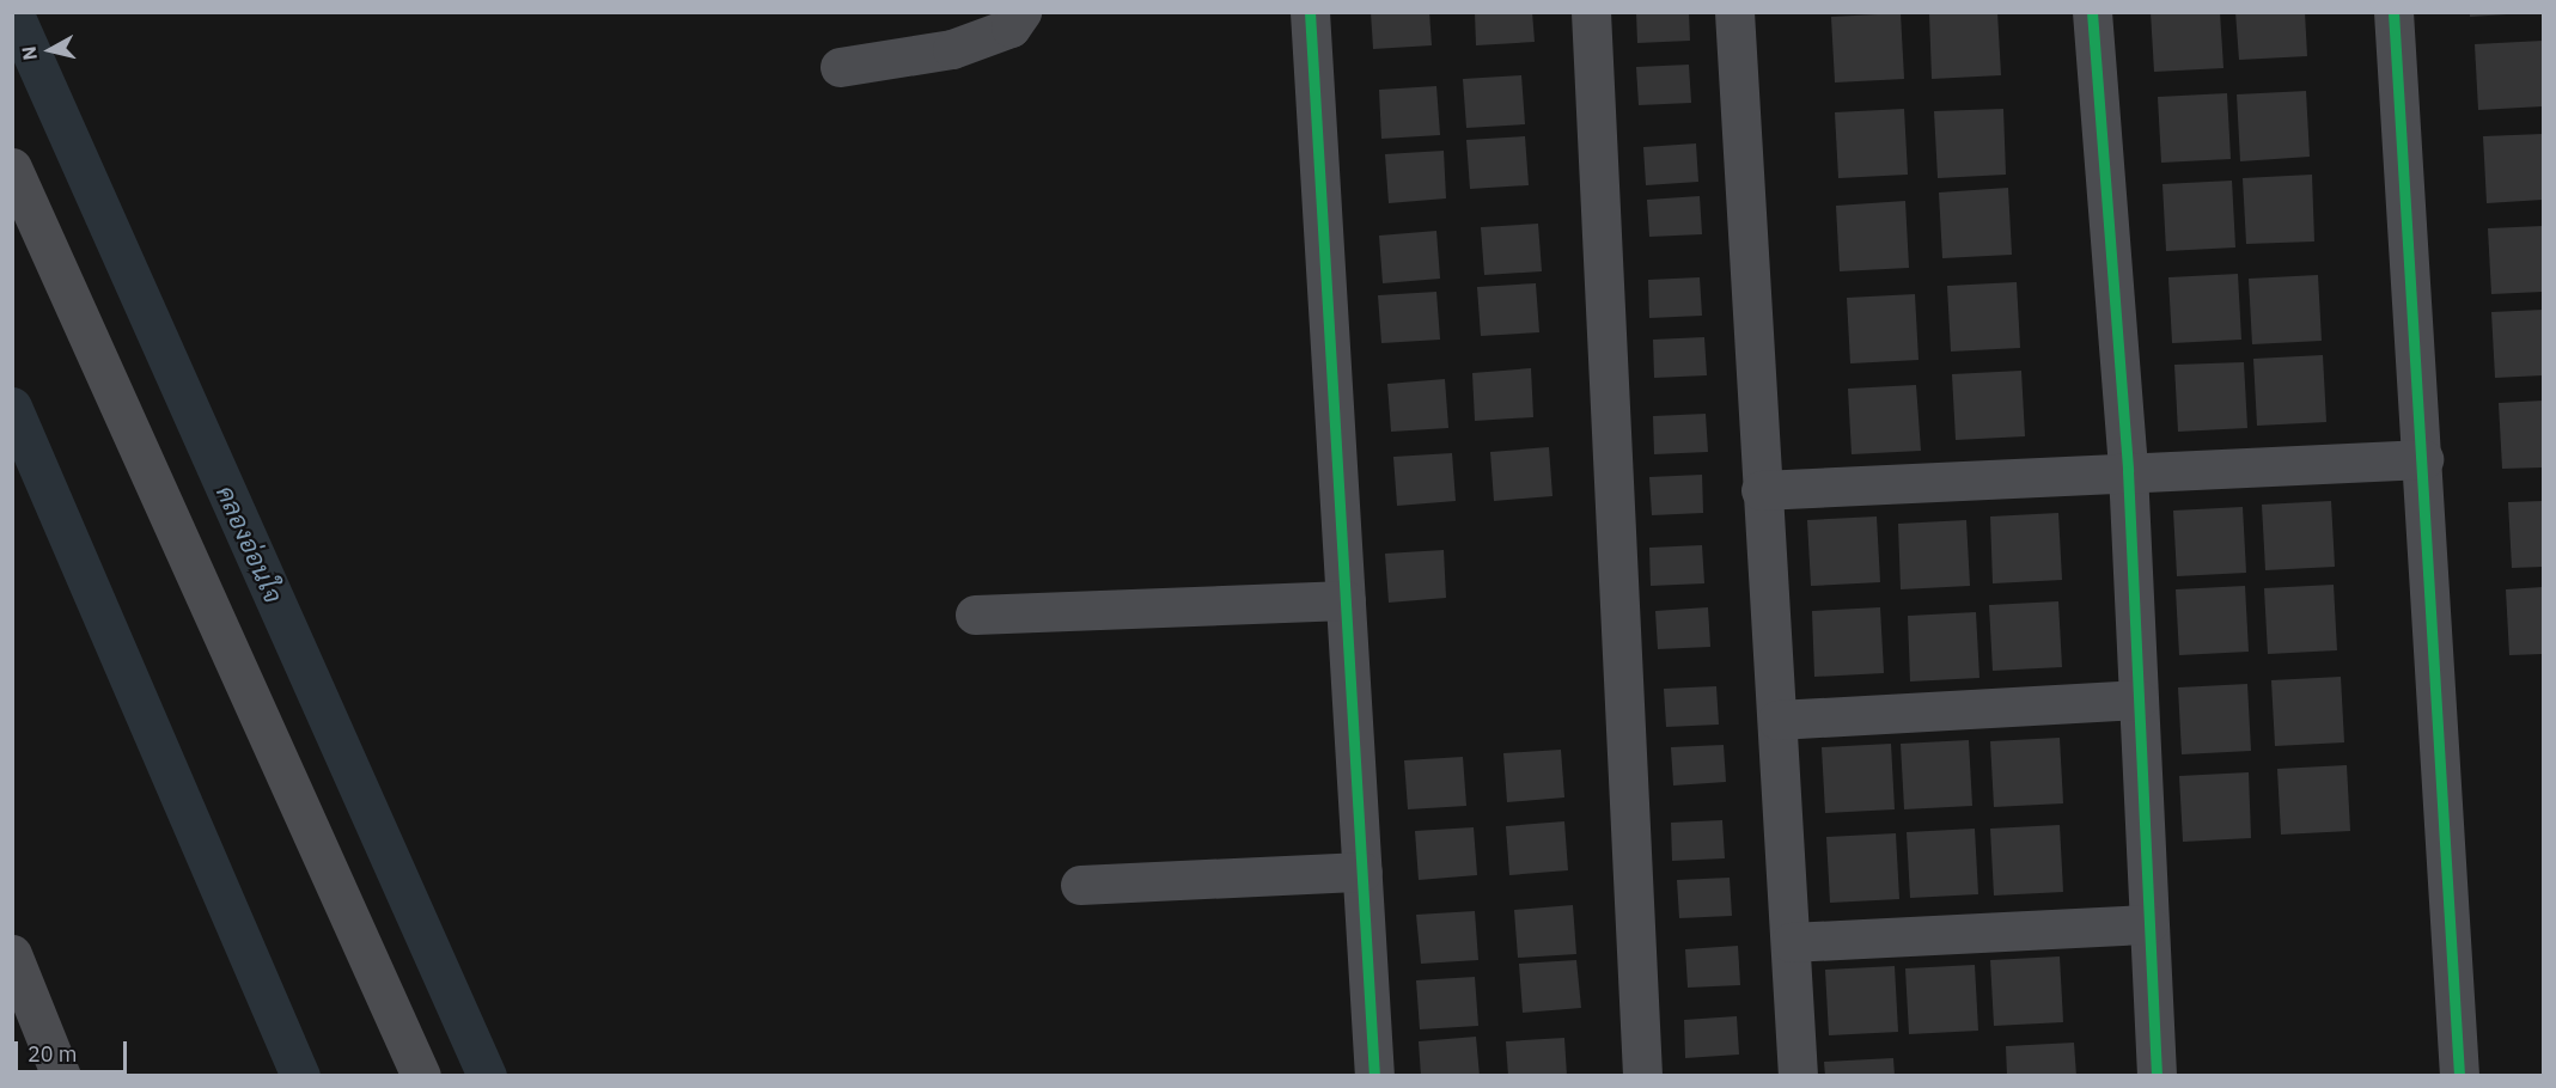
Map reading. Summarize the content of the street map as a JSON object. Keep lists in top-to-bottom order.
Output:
{
  "water": ["คลองอ่อนใจ"],
  "scale_bar": "20 m",
  "north": "left"
}
